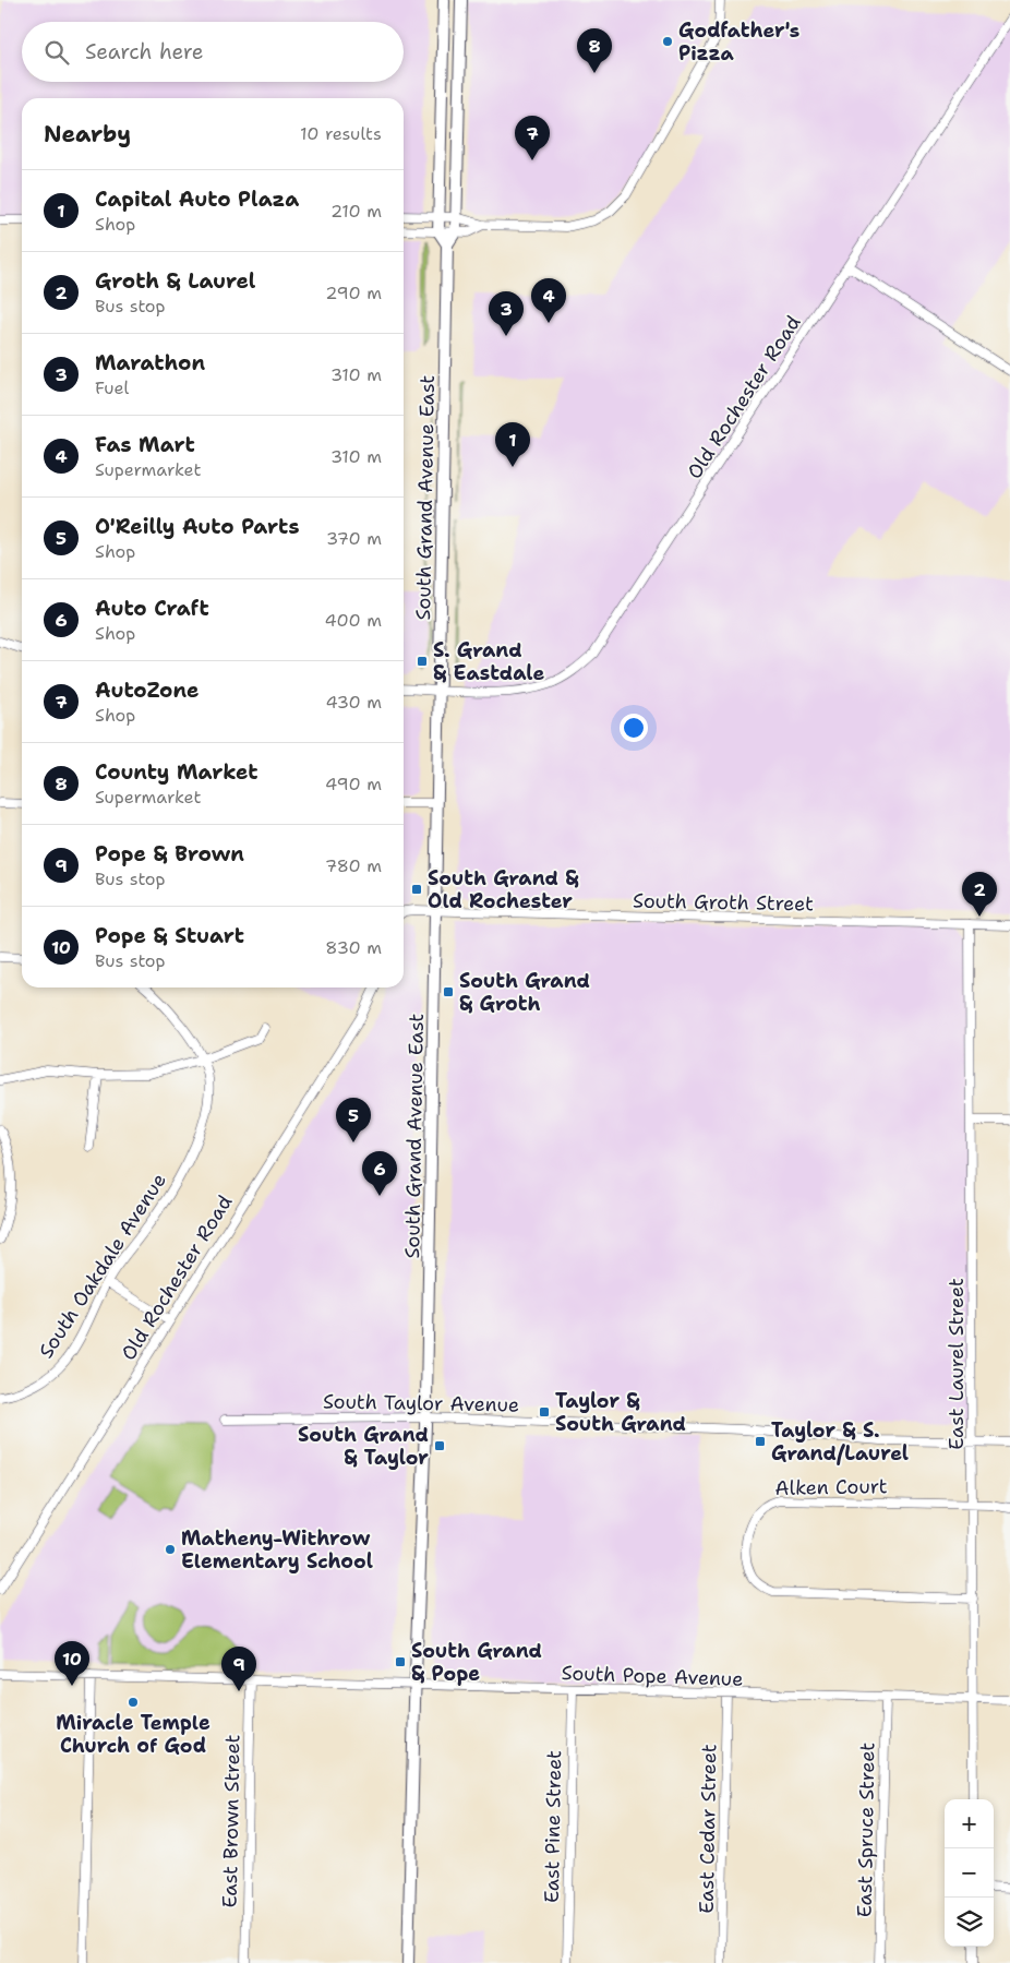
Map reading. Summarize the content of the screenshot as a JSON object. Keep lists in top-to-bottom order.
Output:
{
  "streets": {
    "main road": ["South Grand Avenue East"],
    "street": [
      "Old Rochester Road",
      "South Groth Street",
      "South Oakdale Avenue",
      "East Laurel Street",
      "South Taylor Avenue",
      "Alken Court",
      "South Pope Avenue",
      "East Brown Street",
      "East Pine Street",
      "East Cedar Street",
      "East Spruce Street"
    ]
  },
  "crossings": [
    ["Old Rochester Road", "South Grand Avenue East"],
    ["South Grand Avenue East", "South Groth Street"],
    ["South Grand Avenue East", "South Taylor Avenue"],
    ["South Grand Avenue East", "South Pope Avenue"],
    ["South Groth Street", "East Laurel Street"],
    ["East Laurel Street", "South Taylor Avenue"],
    ["East Laurel Street", "Alken Court"],
    ["East Laurel Street", "South Pope Avenue"],
    ["South Pope Avenue", "East Brown Street"],
    ["South Pope Avenue", "East Pine Street"],
    ["South Pope Avenue", "East Cedar Street"],
    ["South Pope Avenue", "East Spruce Street"]
  ],
  "places": {
    "other": ["Godfather's Pizza", "Matheny-Withrow Elementary School", "Miracle Temple Church of God"],
    "transit": [
      "S. Grand & Eastdale",
      "South Grand & Old Rochester",
      "South Grand & Groth",
      "Taylor & South Grand",
      "Taylor & S. Grand/Laurel",
      "South Grand & Taylor",
      "South Grand & Pope"
    ]
  },
  "page": {
    "search": "Search here",
    "pins": [
      "8",
      "7",
      "4",
      "3",
      "1",
      "2",
      "5",
      "6",
      "10",
      "9"
    ],
    "heading": ["Nearby", "10 results"],
    "list": [
      {
        "mark": "1",
        "name": "Capital Auto Plaza",
        "note": "Shop",
        "value": "210 m"
      },
      {
        "mark": "2",
        "name": "Groth & Laurel",
        "note": "Bus stop",
        "value": "290 m"
      },
      {
        "mark": "3",
        "name": "Marathon",
        "note": "Fuel",
        "value": "310 m"
      },
      {
        "mark": "4",
        "name": "Fas Mart",
        "note": "Supermarket",
        "value": "310 m"
      },
      {
        "mark": "5",
        "name": "O'Reilly Auto Parts",
        "note": "Shop",
        "value": "370 m"
      },
      {
        "mark": "6",
        "name": "Auto Craft",
        "note": "Shop",
        "value": "400 m"
      },
      {
        "mark": "7",
        "name": "AutoZone",
        "note": "Shop",
        "value": "430 m"
      },
      {
        "mark": "8",
        "name": "County Market",
        "note": "Supermarket",
        "value": "490 m"
      },
      {
        "mark": "9",
        "name": "Pope & Brown",
        "note": "Bus stop",
        "value": "780 m"
      },
      {
        "mark": "10",
        "name": "Pope & Stuart",
        "note": "Bus stop",
        "value": "830 m"
      }
    ],
    "map_buttons": ["+", "−"]
  }
}
